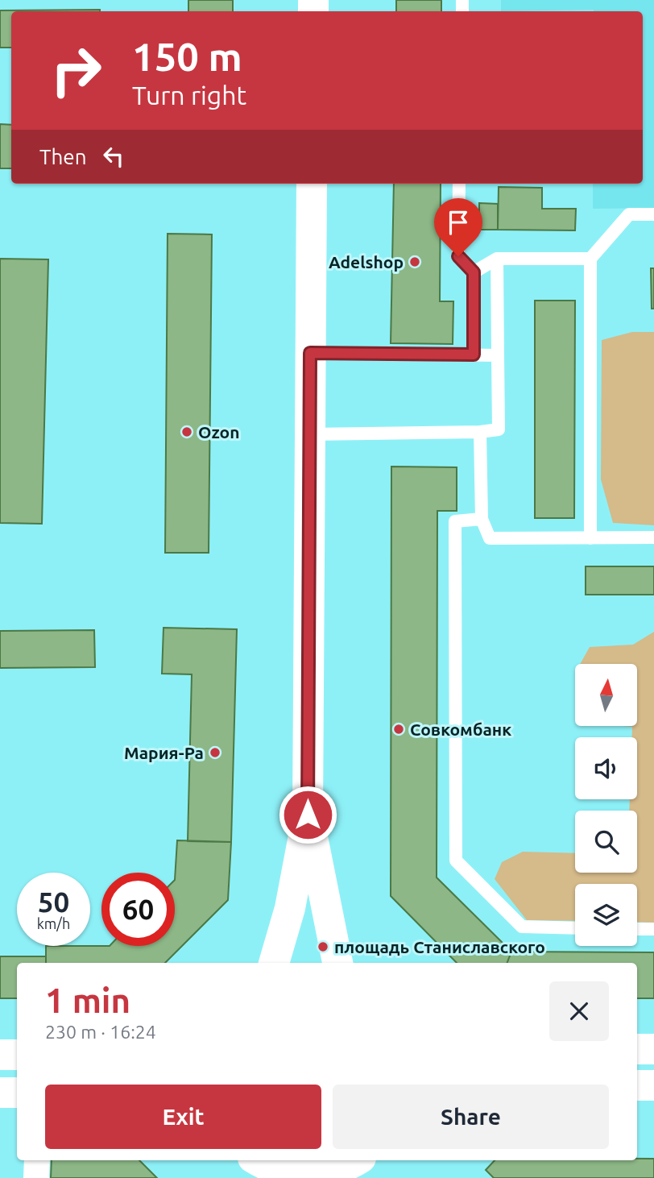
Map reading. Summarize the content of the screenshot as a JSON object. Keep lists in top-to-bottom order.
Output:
{
  "places": [
    "Adelshop",
    "Ozon",
    "Совкомбанк",
    "Мария-Ра",
    "площадь Станиславского"
  ],
  "north": "top",
  "page": {
    "turn": ["150 m", "Turn right"],
    "then": "Then",
    "speed": "50 km/h",
    "limit": "60",
    "heading": ["1 min", "230 m · 16:24"],
    "buttons": ["Exit", "Share"]
  }
}
